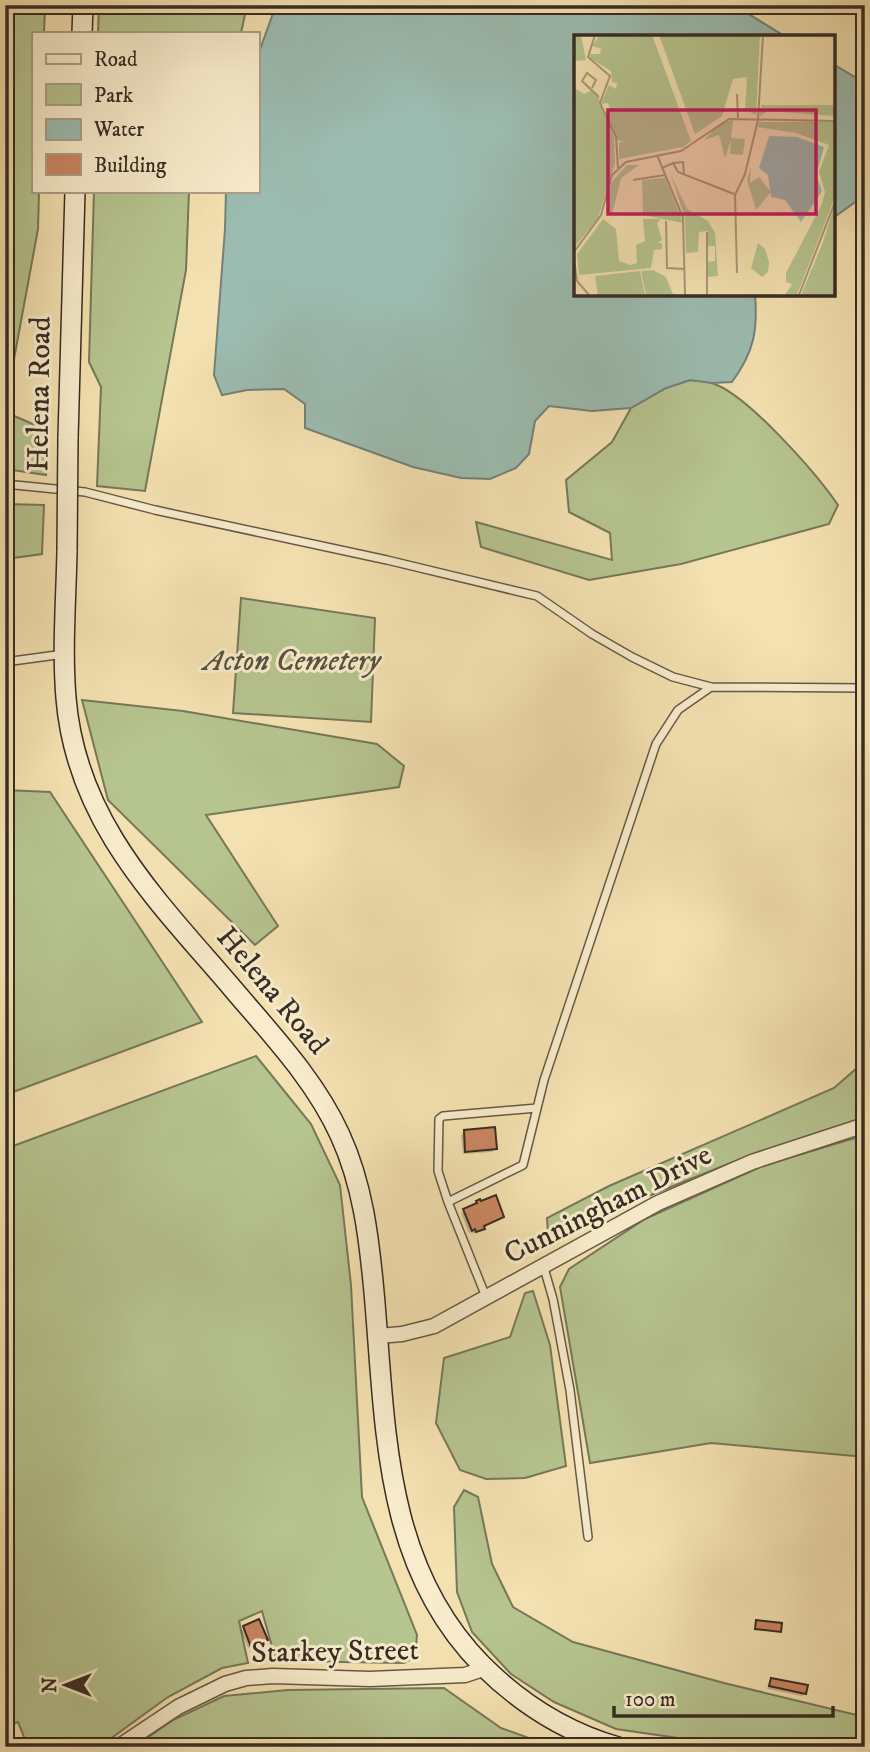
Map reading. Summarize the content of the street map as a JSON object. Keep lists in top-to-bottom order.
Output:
{
  "streets": {
    "main road": ["Helena Road"],
    "street": ["Cunningham Drive", "Starkey Street"]
  },
  "crossings": [
    ["Helena Road", "Cunningham Drive"],
    ["Helena Road", "Starkey Street"]
  ],
  "parks": ["Acton Cemetery"],
  "legend": [
    "Road",
    "Park",
    "Water",
    "Building"
  ],
  "scale_bar": "100 m",
  "north": "left"
}
